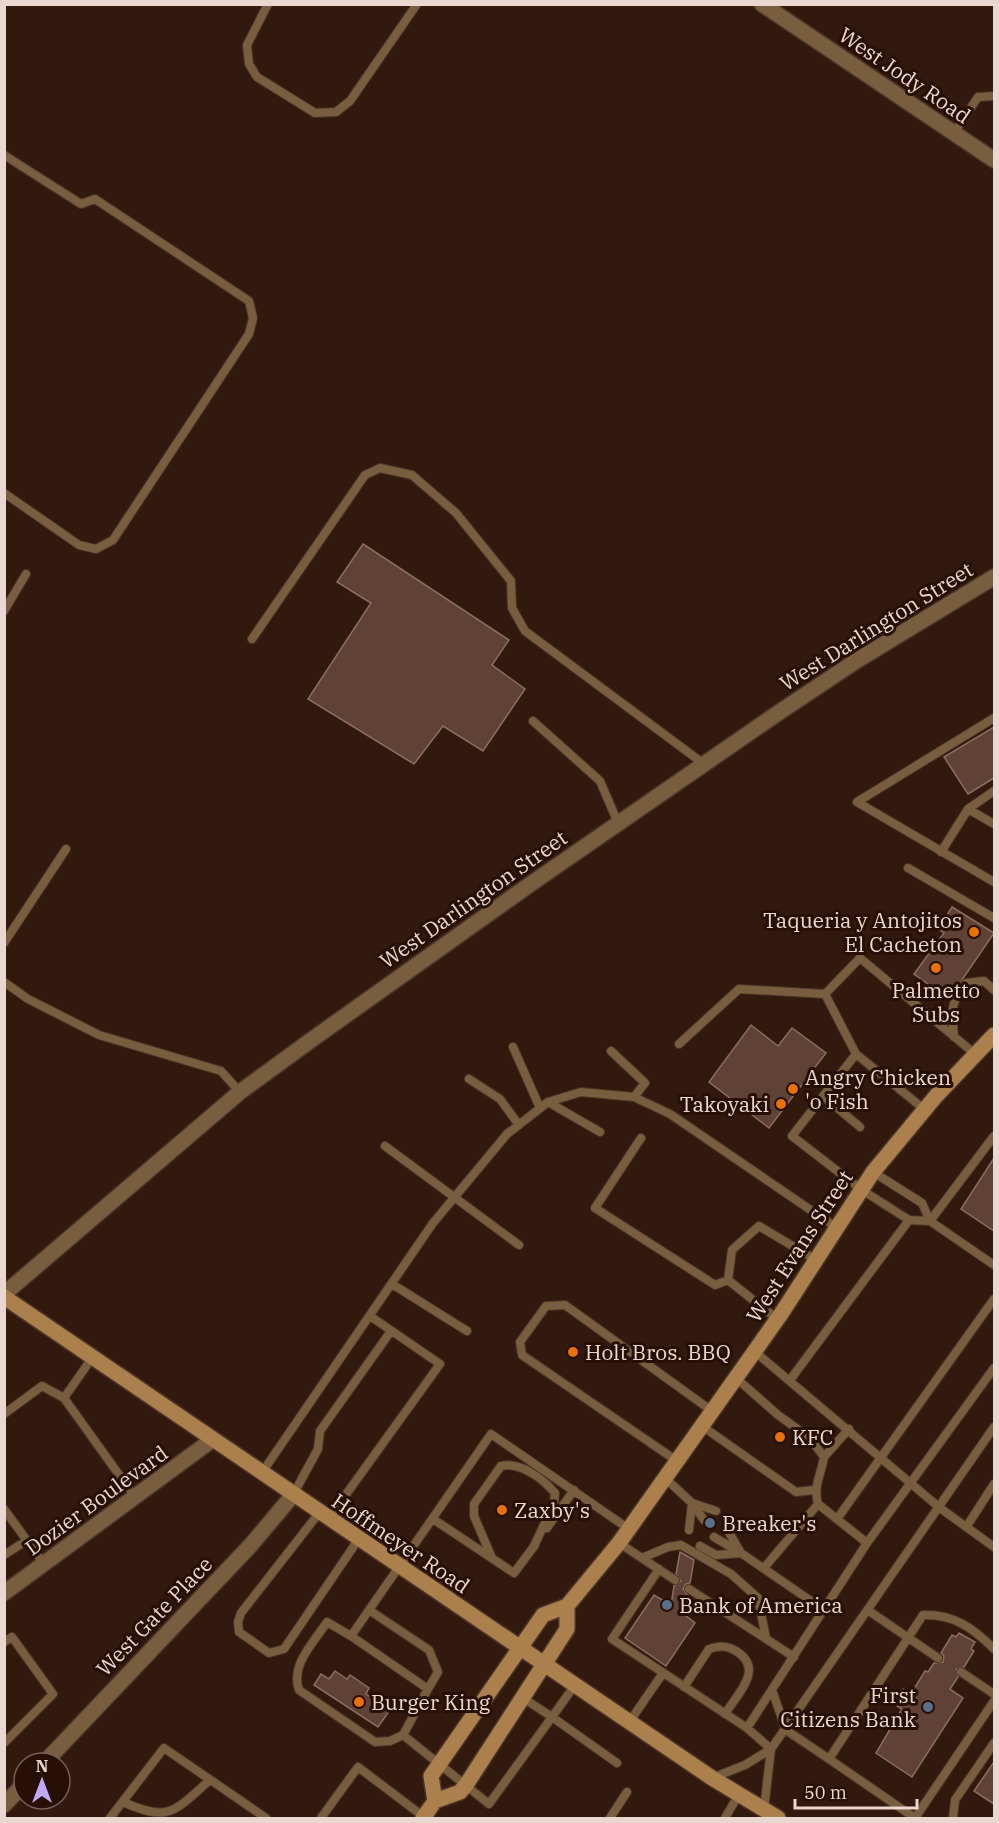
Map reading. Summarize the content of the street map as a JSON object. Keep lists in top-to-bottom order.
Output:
{
  "streets": {
    "main road": ["West Evans Street", "Hoffmeyer Road"],
    "street": [
      "West Jody Road",
      "West Darlington Street",
      "Dozier Boulevard",
      "West Gate Place"
    ]
  },
  "crossings": [
    ["West Darlington Street", "Hoffmeyer Road"],
    ["West Evans Street", "Hoffmeyer Road"],
    ["Dozier Boulevard", "Hoffmeyer Road"],
    ["Hoffmeyer Road", "West Gate Place"]
  ],
  "places": [
    "Taqueria y Antojitos El Cacheton",
    "Palmetto Subs",
    "Angry Chicken 'o Fish",
    "Takoyaki",
    "Holt Bros. BBQ",
    "KFC",
    "Zaxby's",
    "Breaker's",
    "Bank of America",
    "Burger King",
    "First Citizens Bank"
  ],
  "scale_bar": "50 m",
  "north": "top"
}
